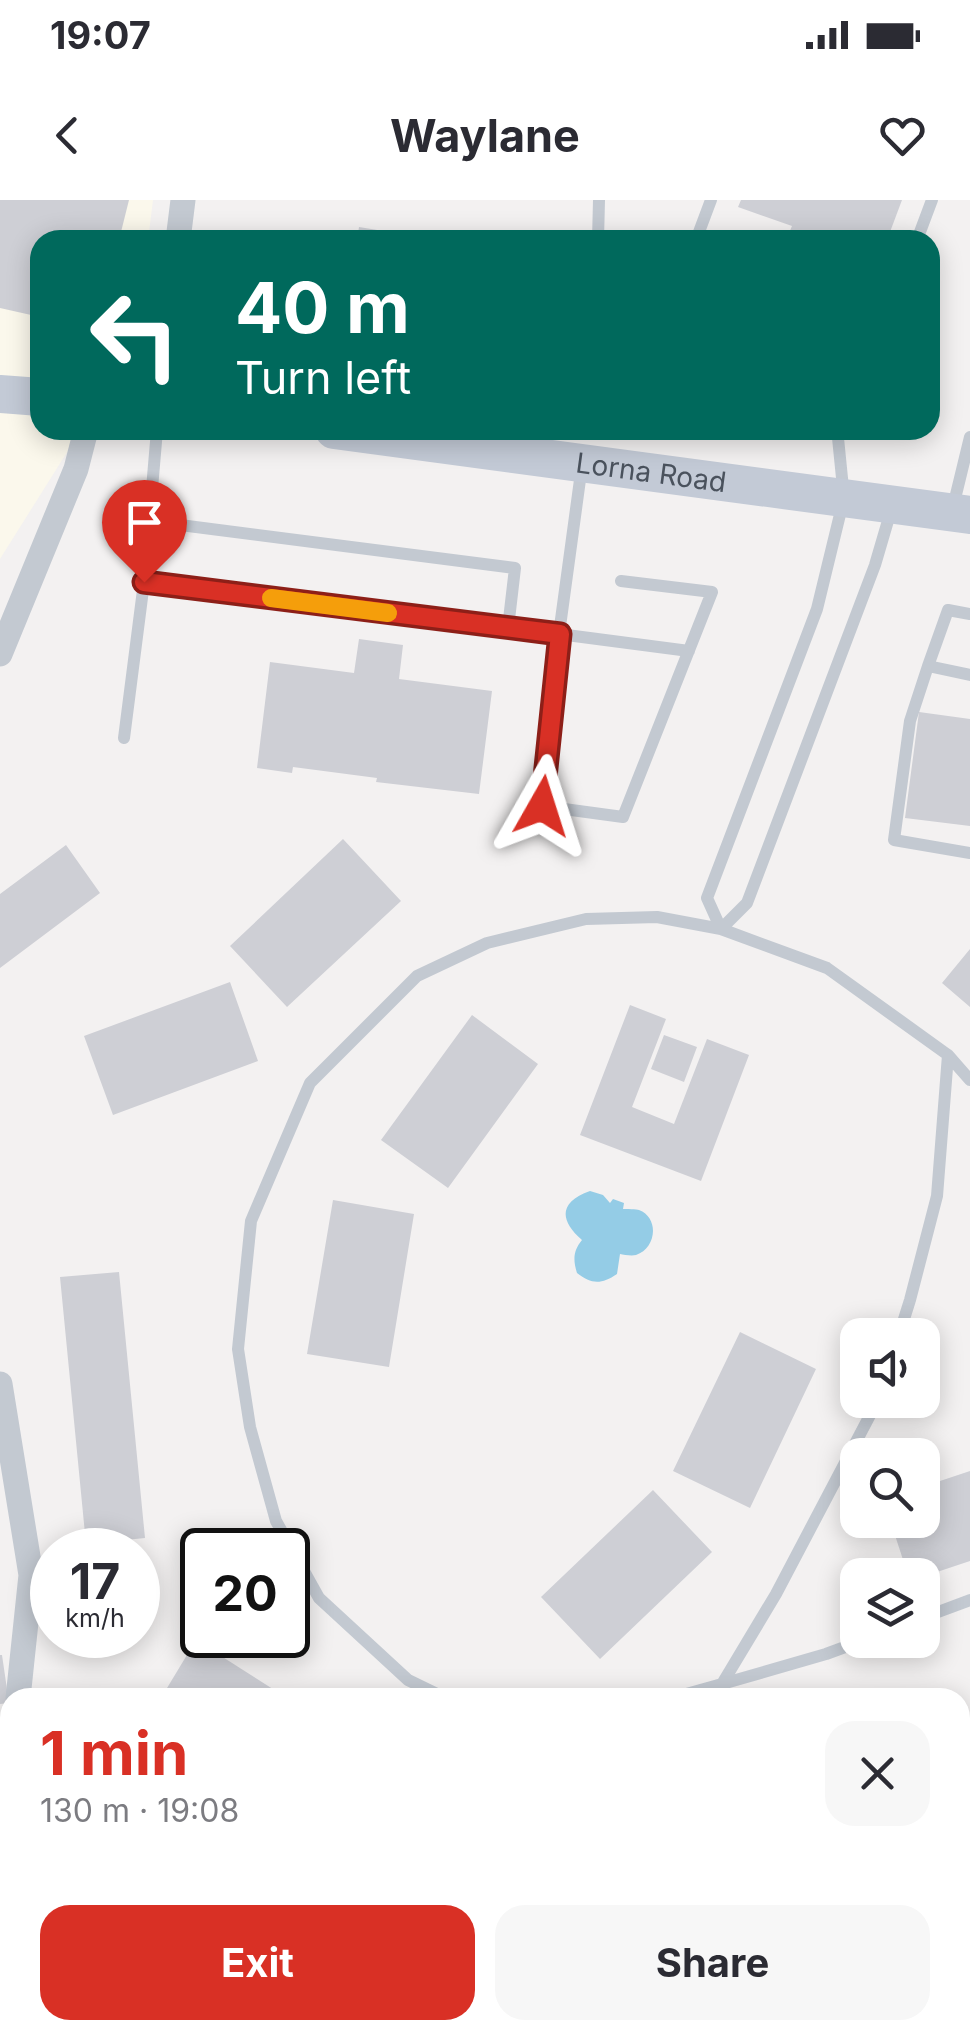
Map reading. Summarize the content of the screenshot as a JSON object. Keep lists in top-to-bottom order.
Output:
{
  "streets": {
    "street": ["Lorna Road"]
  },
  "page": {
    "status": "19:07",
    "header": "Waylane",
    "turn": ["40 m", "Turn left"],
    "speed": "17 km/h",
    "limit": "20",
    "heading": ["1 min", "130 m · 19:08"],
    "buttons": ["Exit", "Share"]
  }
}
